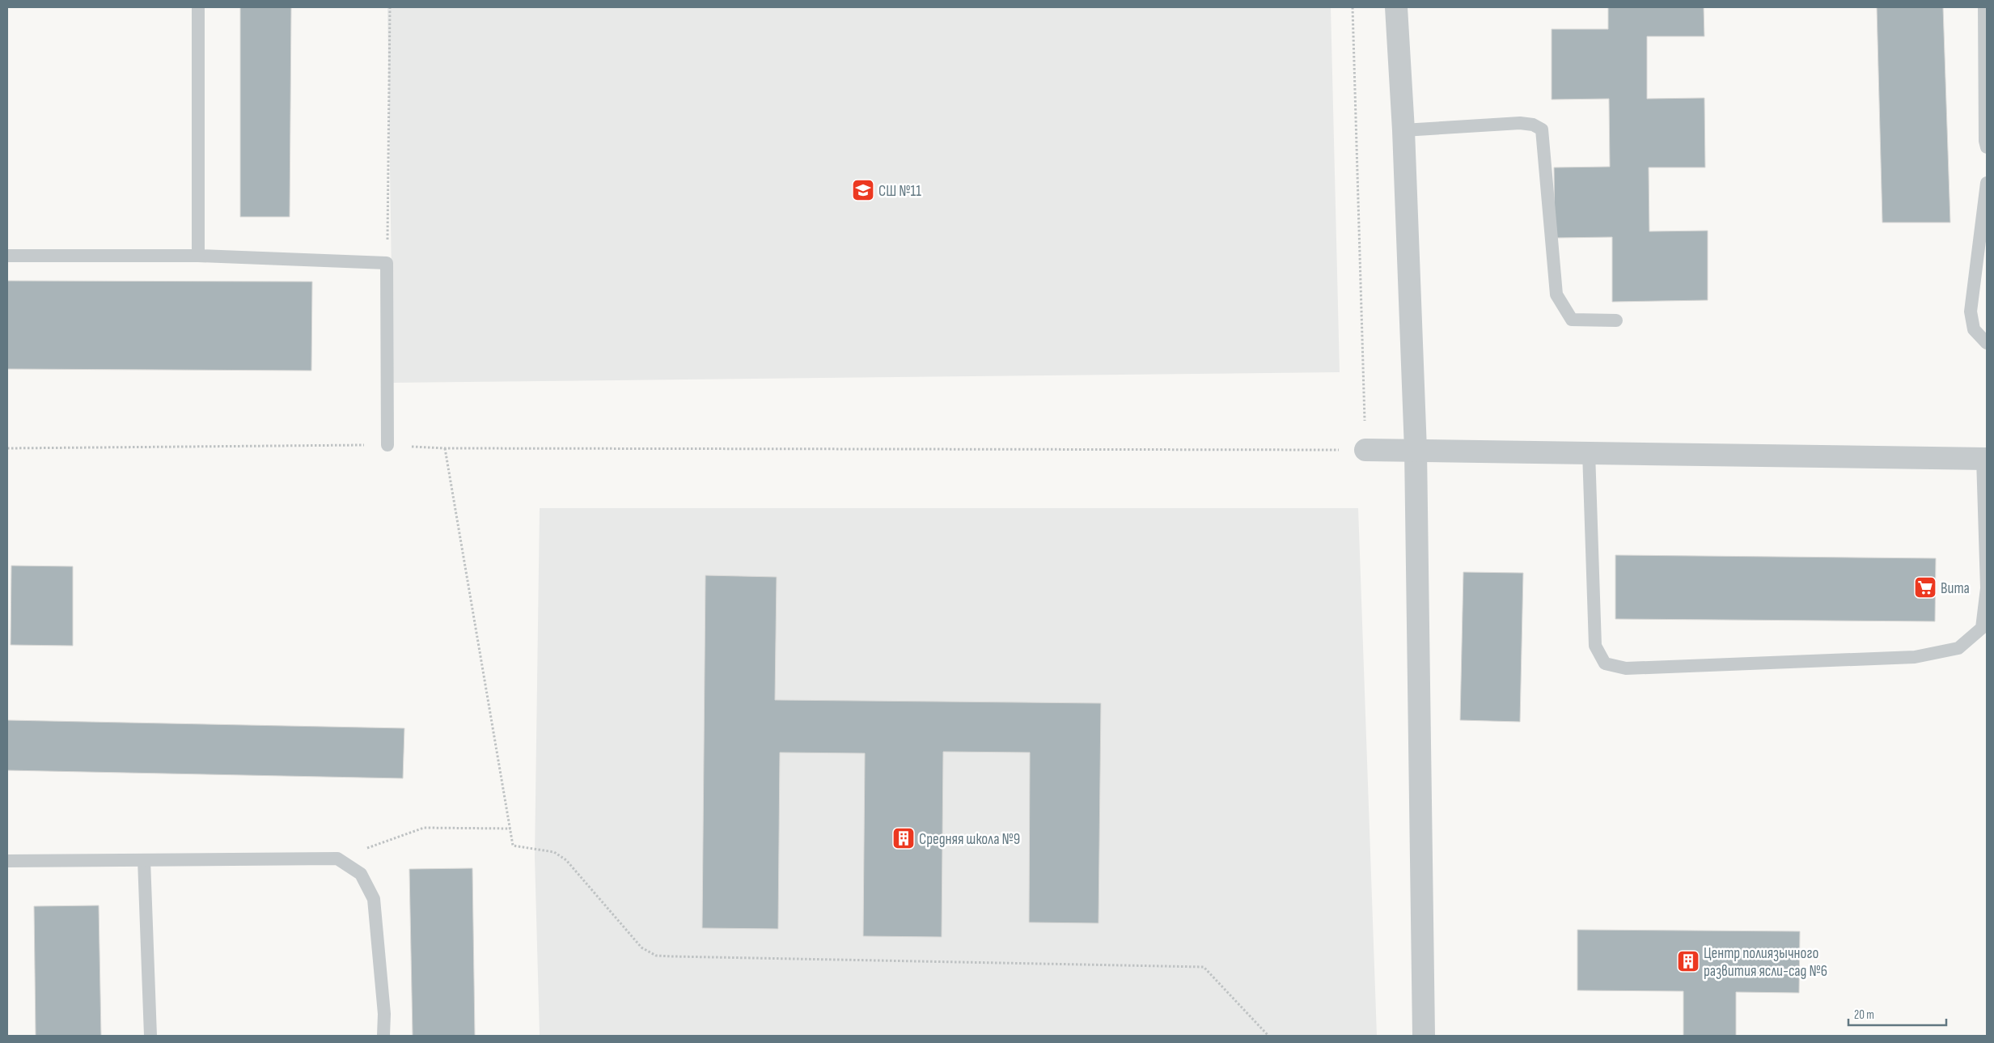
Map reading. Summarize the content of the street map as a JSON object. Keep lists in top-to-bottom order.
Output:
{
  "places": {
    "school or university": ["СШ №11"],
    "supermarket": ["Вита"],
    "building": ["Средняя школа №9", "Центр полиязычного развития ясли-сад №6"]
  },
  "scale_bar": "20 m"
}
